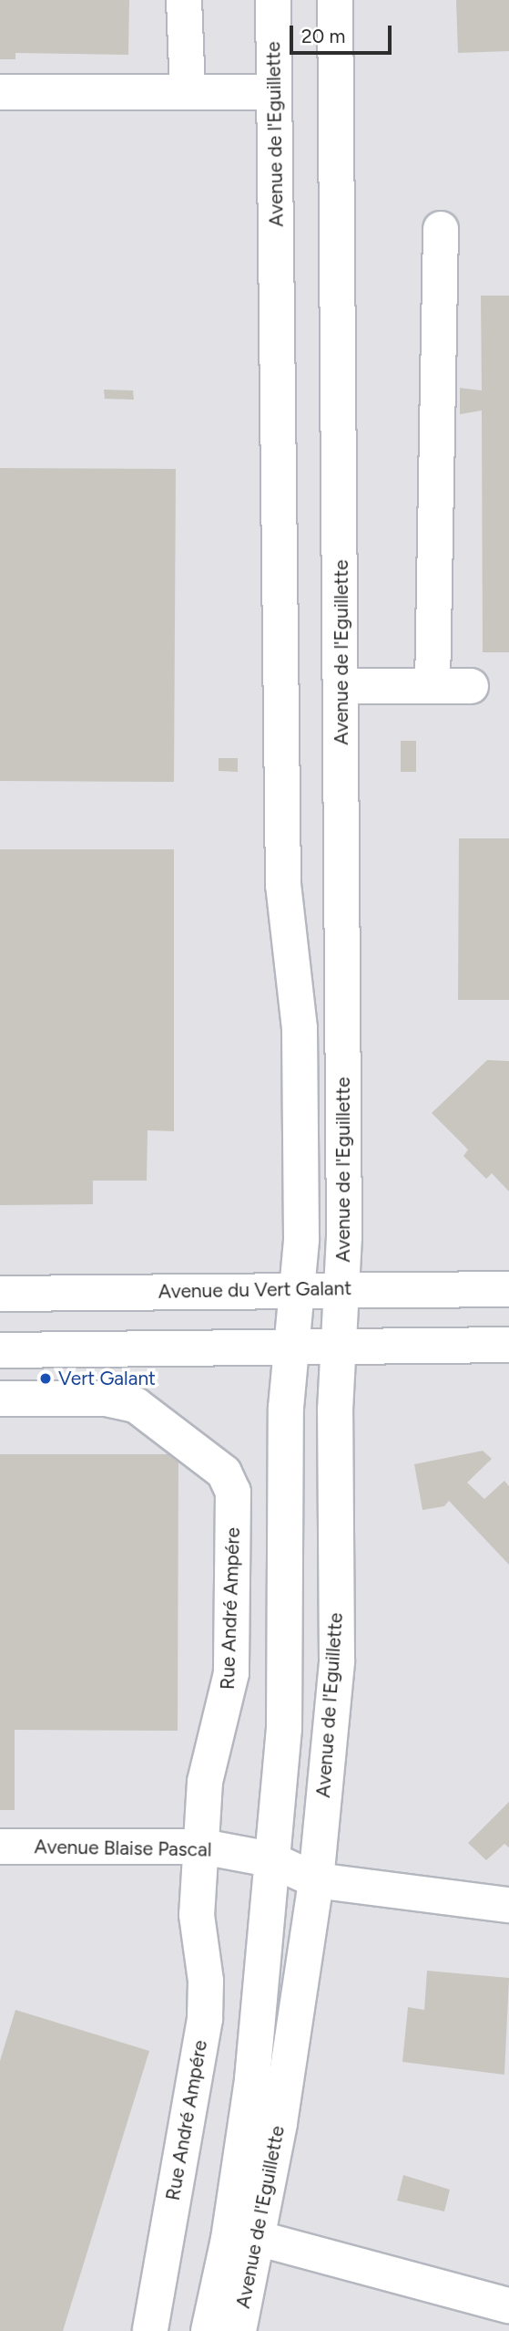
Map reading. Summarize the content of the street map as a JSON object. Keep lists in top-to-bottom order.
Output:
{
  "streets": {
    "street": [
      "Avenue de l'Eguillette",
      "Avenue du Vert Galant",
      "Rue André Ampére",
      "Avenue Blaise Pascal"
    ]
  },
  "crossings": [
    ["Avenue de l'Eguillette", "Avenue du Vert Galant"],
    ["Avenue de l'Eguillette", "Avenue Blaise Pascal"],
    ["Rue André Ampére", "Avenue Blaise Pascal"]
  ],
  "places": ["Vert Galant"],
  "scale_bar": "20 m"
}
